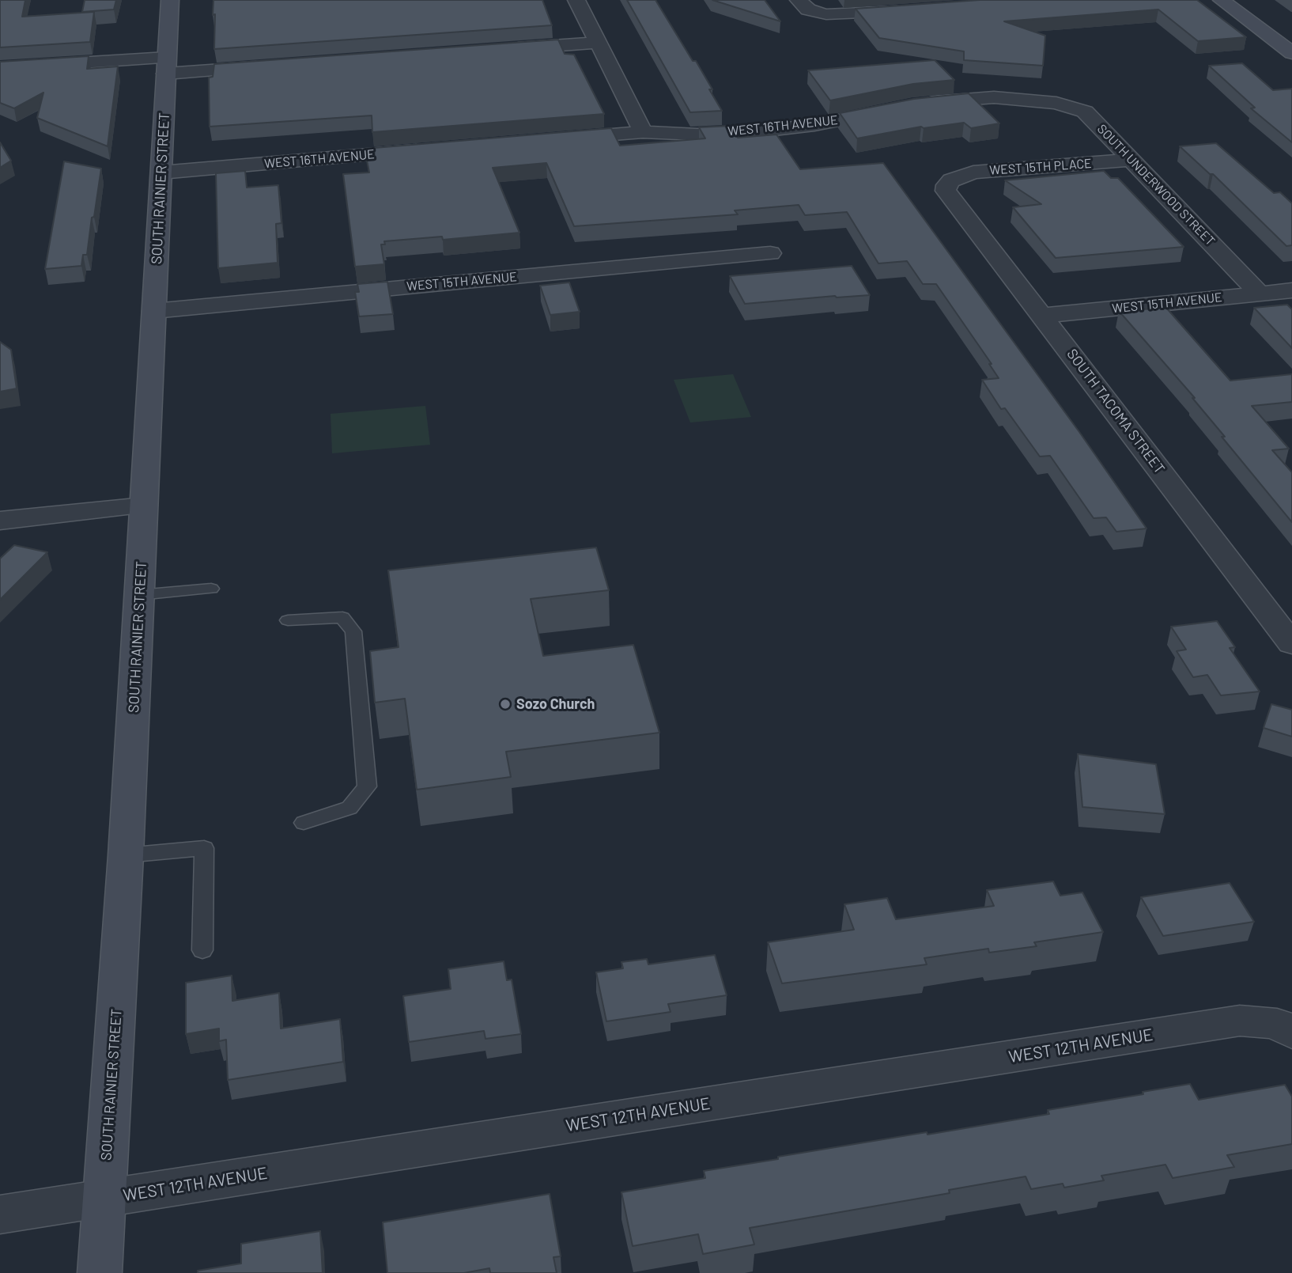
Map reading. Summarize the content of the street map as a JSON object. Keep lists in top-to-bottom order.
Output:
{
  "streets": {
    "street": [
      "WEST 16TH AVENUE",
      "WEST 15TH PLACE",
      "SOUTH UNDERWOOD STREET",
      "SOUTH RAINIER STREET",
      "WEST 15TH AVENUE",
      "SOUTH TACOMA STREET",
      "WEST 12TH AVENUE"
    ]
  },
  "crossings": [
    ["WEST 16TH AVENUE", "SOUTH RAINIER STREET"],
    ["WEST 15TH PLACE", "SOUTH UNDERWOOD STREET"],
    ["WEST 15TH PLACE", "SOUTH TACOMA STREET"],
    ["SOUTH UNDERWOOD STREET", "WEST 15TH AVENUE"],
    ["SOUTH RAINIER STREET", "WEST 15TH AVENUE"],
    ["SOUTH RAINIER STREET", "WEST 12TH AVENUE"],
    ["WEST 15TH AVENUE", "SOUTH TACOMA STREET"]
  ],
  "places": ["Sozo Church"]
}
